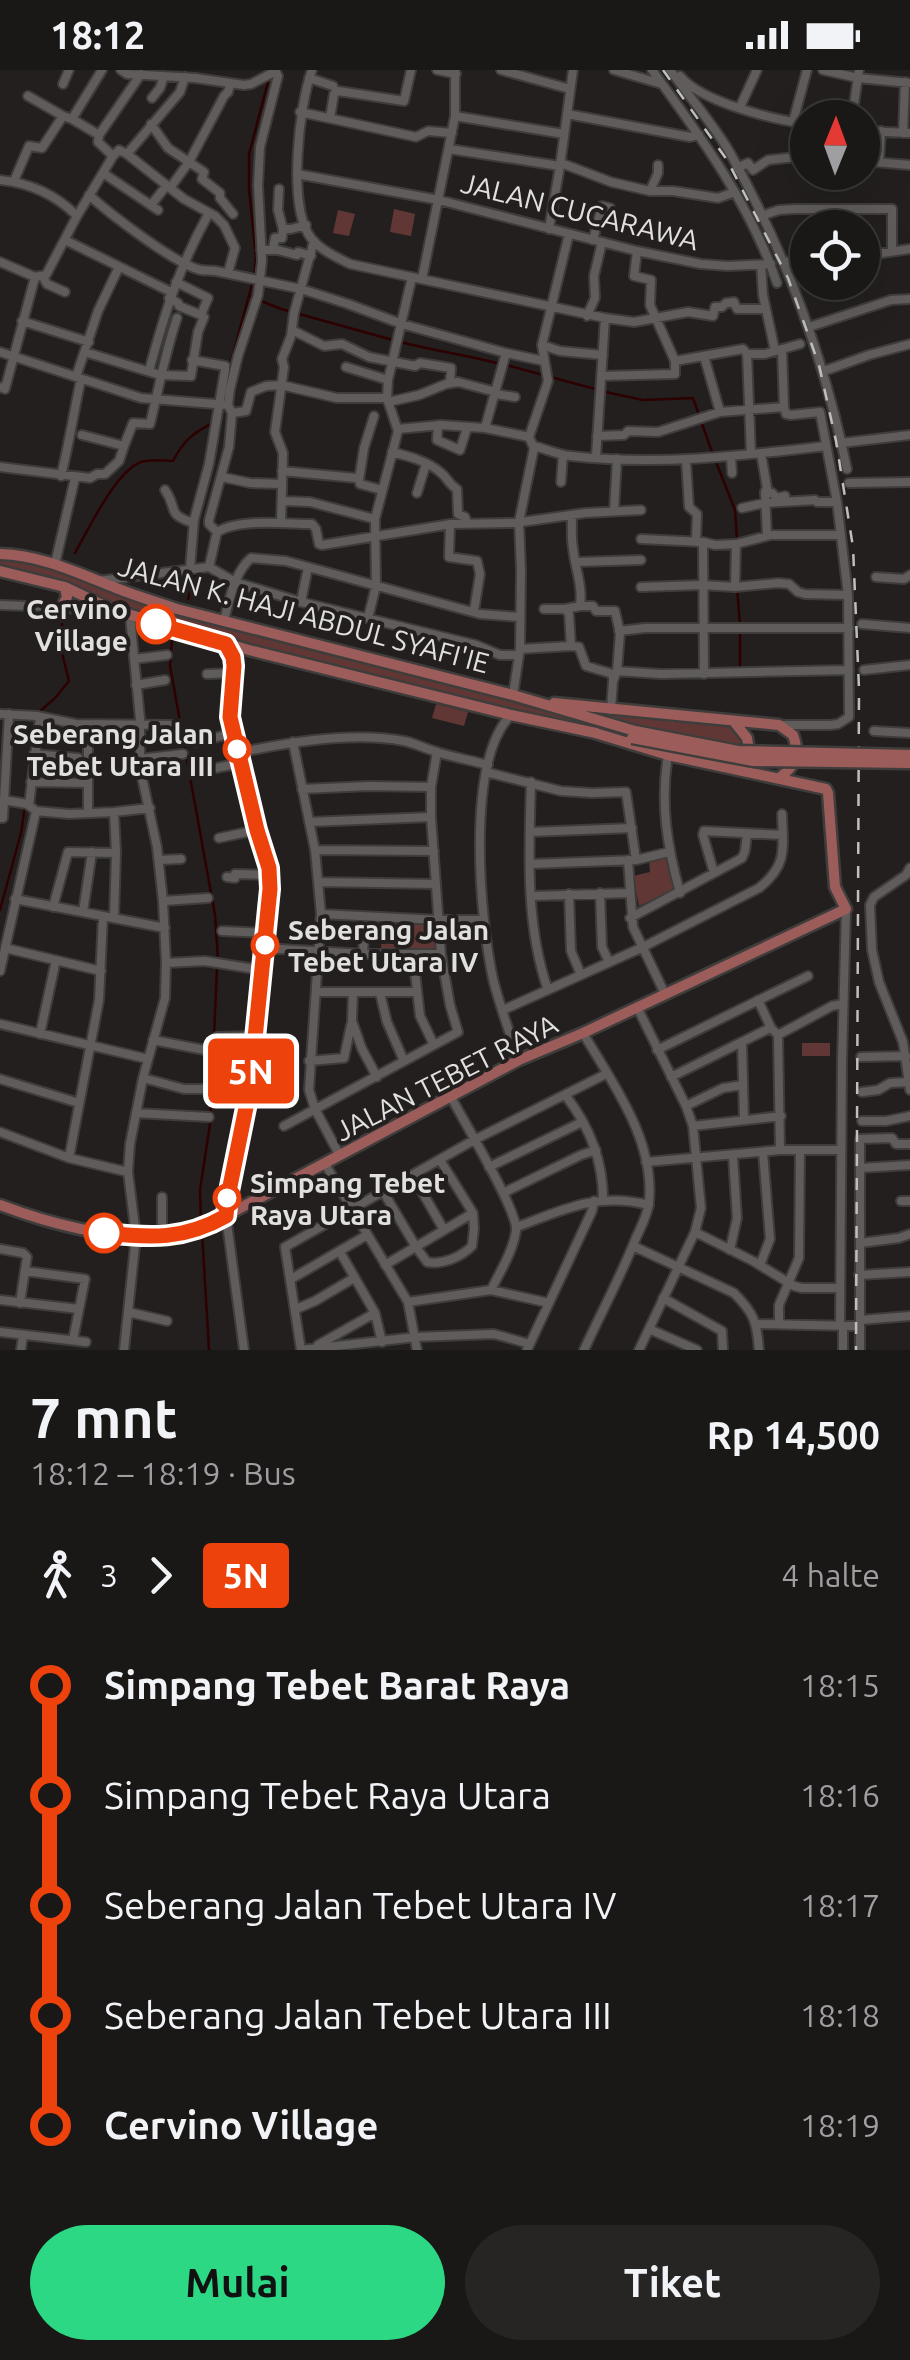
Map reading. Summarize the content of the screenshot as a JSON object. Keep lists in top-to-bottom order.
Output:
{
  "streets": {
    "main road": ["JALAN K. HAJI ABDUL SYAFI'IE", "JALAN TEBET RAYA"],
    "street": ["JALAN CUCARAWA"]
  },
  "crossings": [
    ["JALAN K. HAJI ABDUL SYAFI'IE", "JALAN TEBET RAYA"]
  ],
  "places": [
    "Cervino Village",
    "Seberang Jalan Tebet Utara III",
    "Seberang Jalan Tebet Utara IV",
    "Simpang Tebet Raya Utara"
  ],
  "lines": ["bus line 5N"],
  "north": "top",
  "page": {
    "status": "18:12",
    "on_map": "5N",
    "heading": ["7 mnt", "18:12 – 18:19 · Bus", "Rp 14,500"],
    "legs": ["3", "5N", "4 halte"],
    "list": [
      {
        "name": "Simpang Tebet Barat Raya",
        "value": "18:15"
      },
      {
        "name": "Simpang Tebet Raya Utara",
        "value": "18:16"
      },
      {
        "name": "Seberang Jalan Tebet Utara IV",
        "value": "18:17"
      },
      {
        "name": "Seberang Jalan Tebet Utara III",
        "value": "18:18"
      },
      {
        "name": "Cervino Village",
        "value": "18:19"
      }
    ],
    "buttons": ["Mulai", "Tiket"]
  }
}
